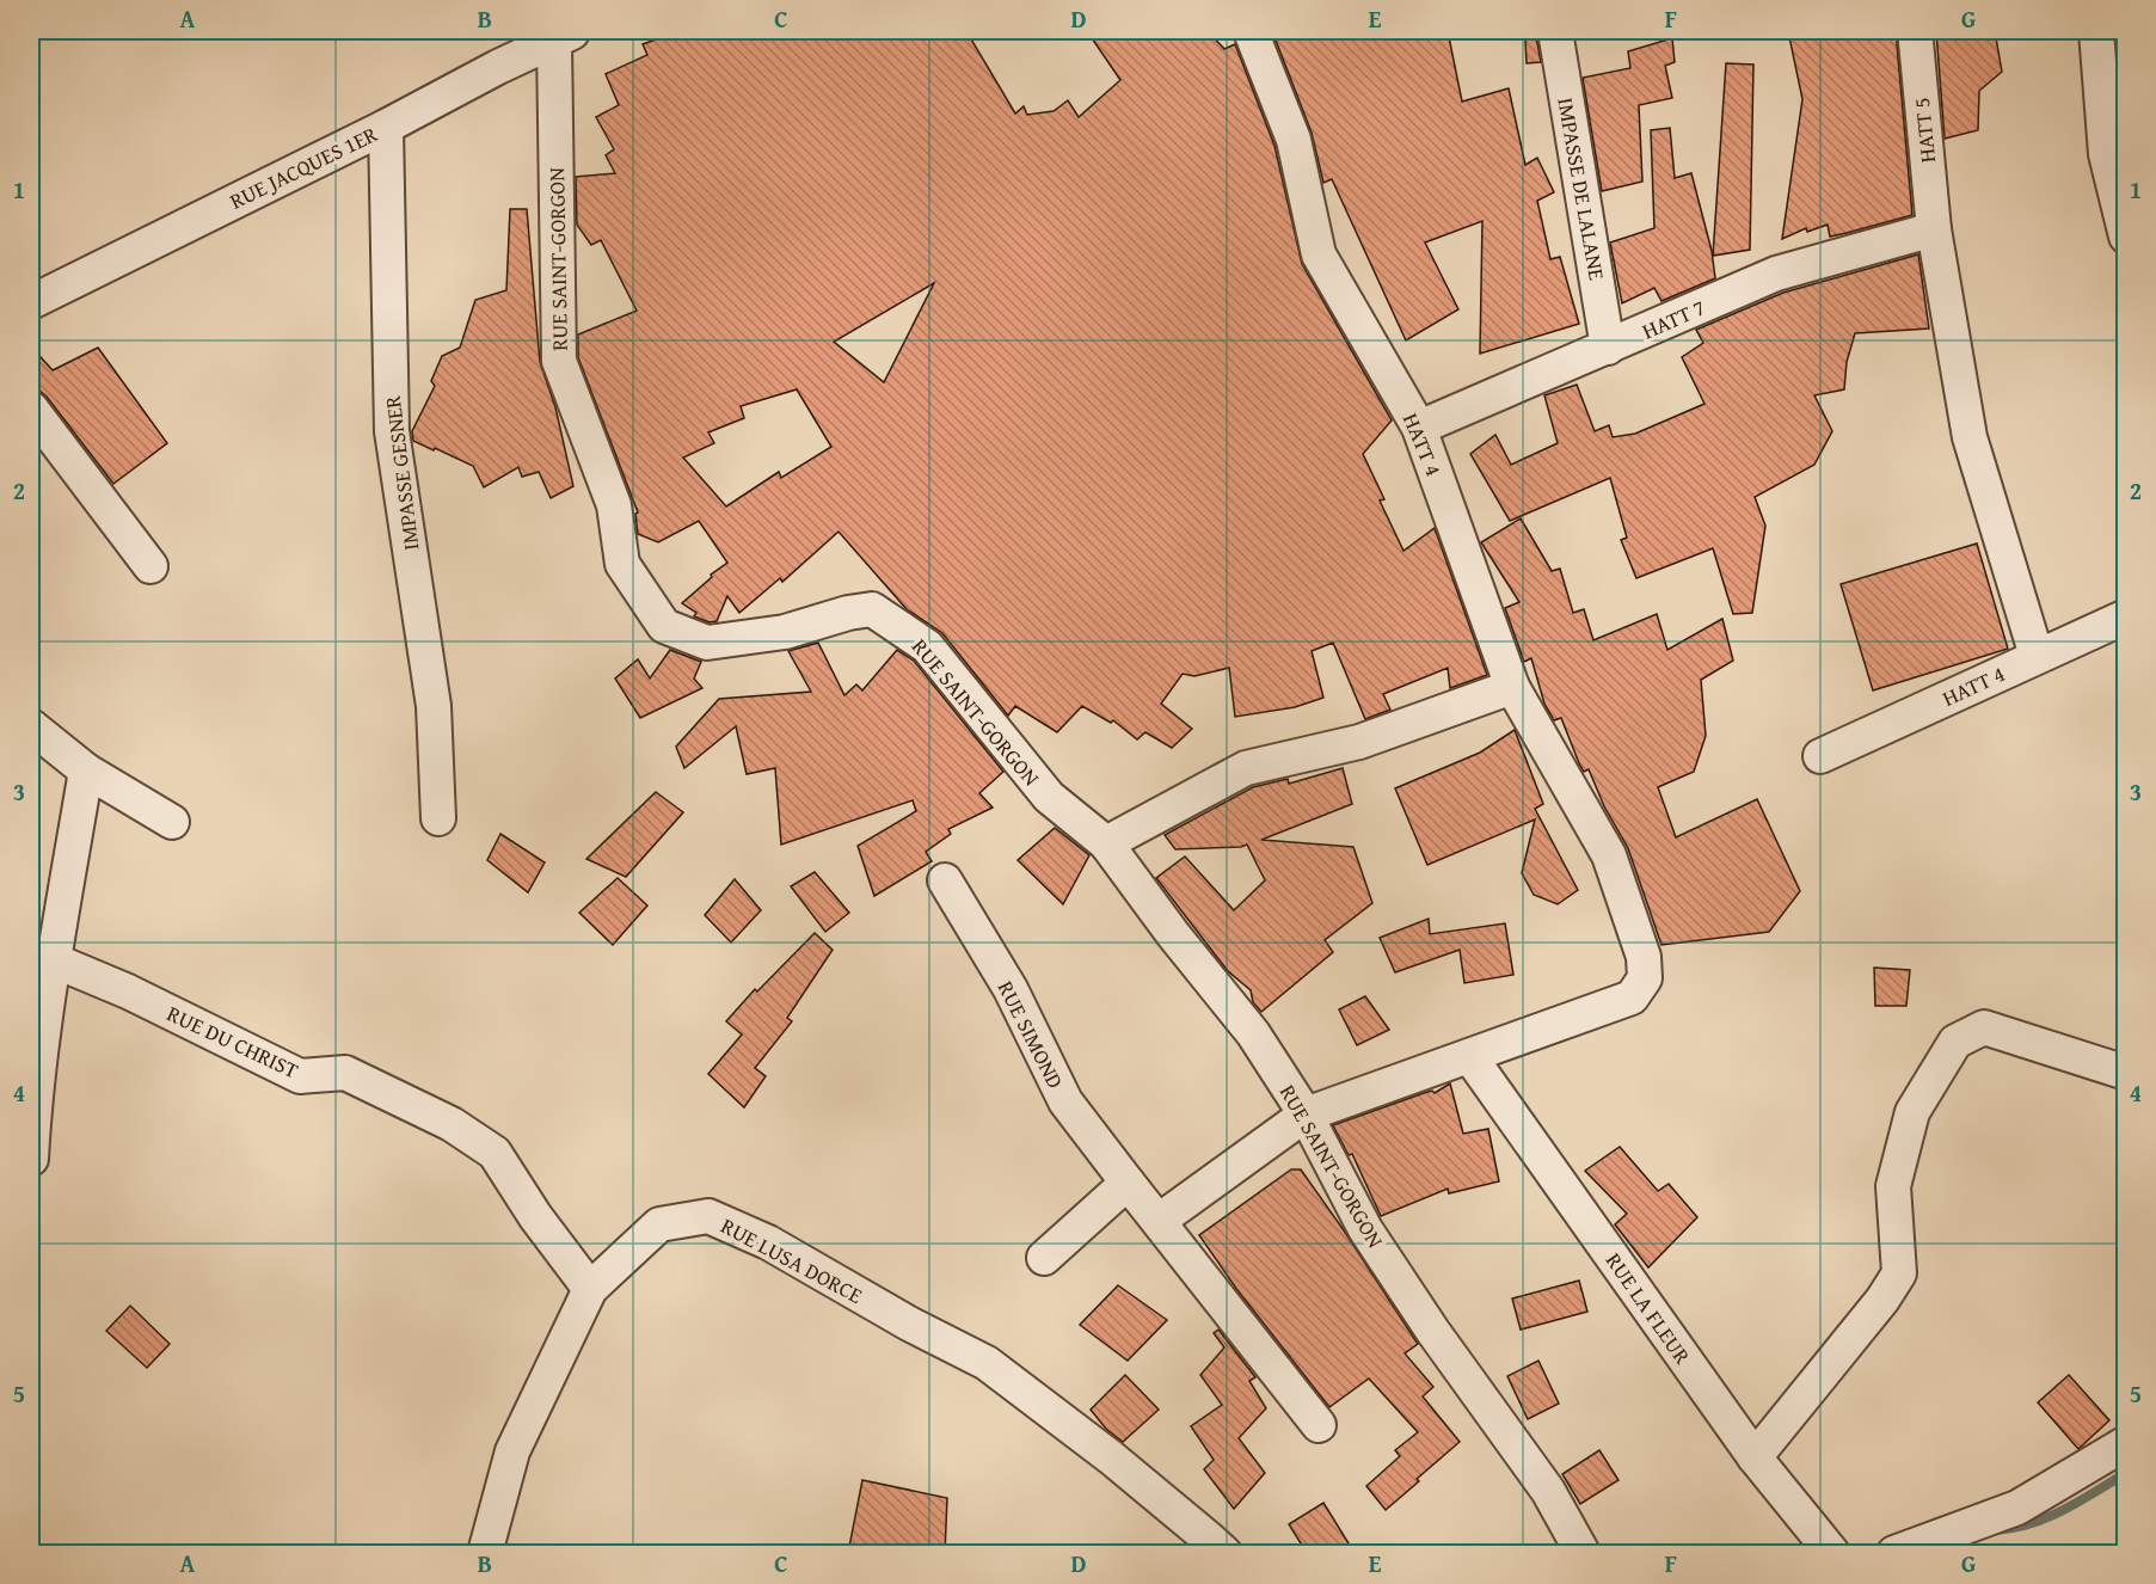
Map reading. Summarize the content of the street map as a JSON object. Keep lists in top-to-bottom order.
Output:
{
  "streets": {
    "street": [
      "HATT 5",
      "RUE JACQUES 1ER",
      "IMPASSE DE LALANE",
      "RUE SAINT-GORGON",
      "HATT 7",
      "HATT 4",
      "IMPASSE GESNER",
      "RUE SIMOND",
      "RUE DU CHRIST",
      "RUE LUSA DORCE",
      "RUE LA FLEUR"
    ]
  },
  "crossings": [
    ["HATT 5", "HATT 7"],
    ["HATT 5", "HATT 4"],
    ["RUE JACQUES 1ER", "RUE SAINT-GORGON"],
    ["RUE JACQUES 1ER", "IMPASSE GESNER"],
    ["IMPASSE DE LALANE", "HATT 7"],
    ["HATT 7", "HATT 4"],
    ["HATT 4", "RUE LA FLEUR"],
    ["RUE DU CHRIST", "RUE LUSA DORCE"]
  ],
  "grid": {
    "columns": [
      "A",
      "B",
      "C",
      "D",
      "E",
      "F",
      "G"
    ],
    "rows": [
      "1",
      "2",
      "3",
      "4",
      "5"
    ]
  }
}
